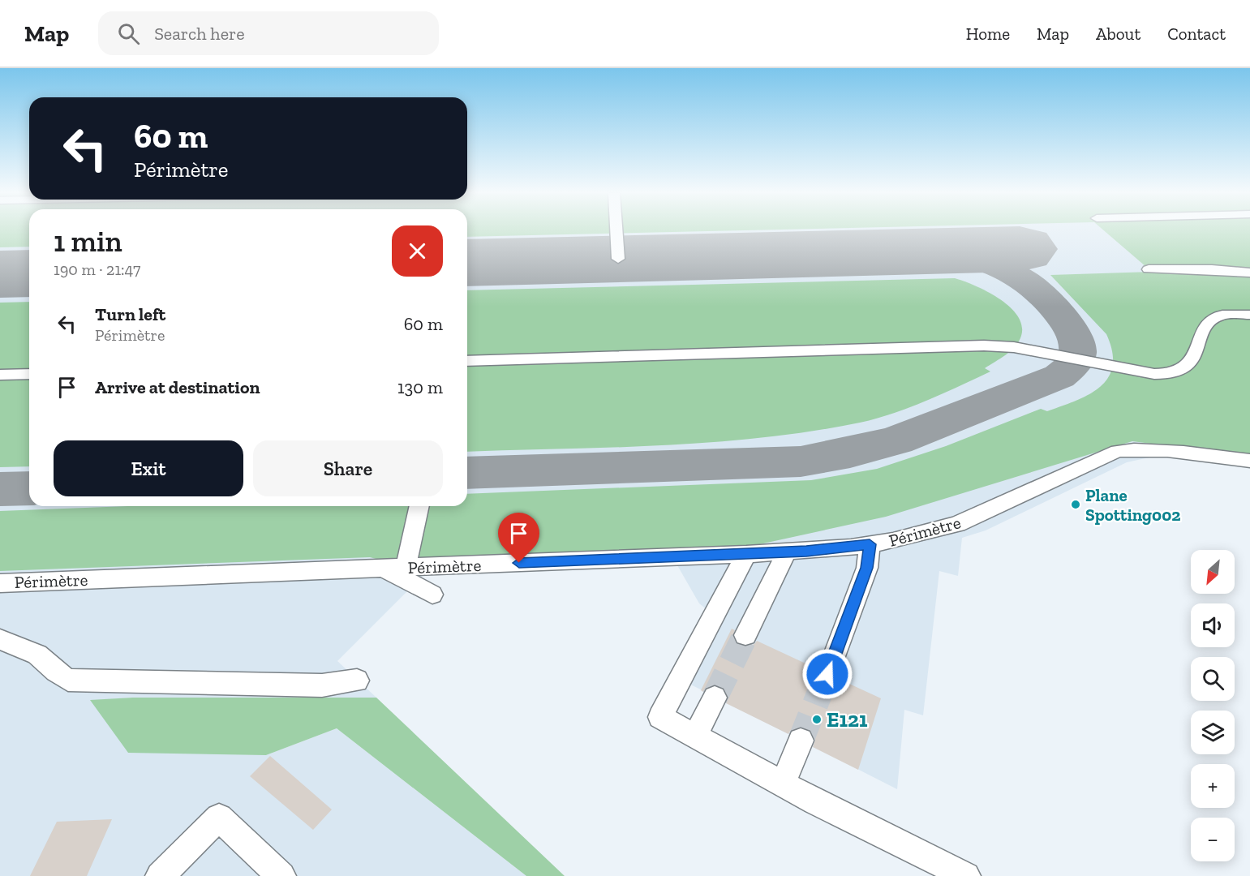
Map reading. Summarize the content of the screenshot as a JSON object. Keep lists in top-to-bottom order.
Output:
{
  "streets": {
    "lane": ["Périmètre"]
  },
  "places": ["Plane Spotting002", "E121"],
  "north": "bottom left",
  "page": {
    "header": "Map",
    "search": "Search here",
    "nav": [
      "Home",
      "Map",
      "About",
      "Contact"
    ],
    "turn": ["60 m", "Périmètre"],
    "heading": ["1 min", "190 m · 21:47"],
    "list": [
      {
        "name": "Turn left",
        "note": "Périmètre",
        "value": "60 m"
      },
      {
        "name": "Arrive at destination",
        "value": "130 m"
      }
    ],
    "buttons": ["Exit", "Share"],
    "map_buttons": ["+", "−"]
  }
}
